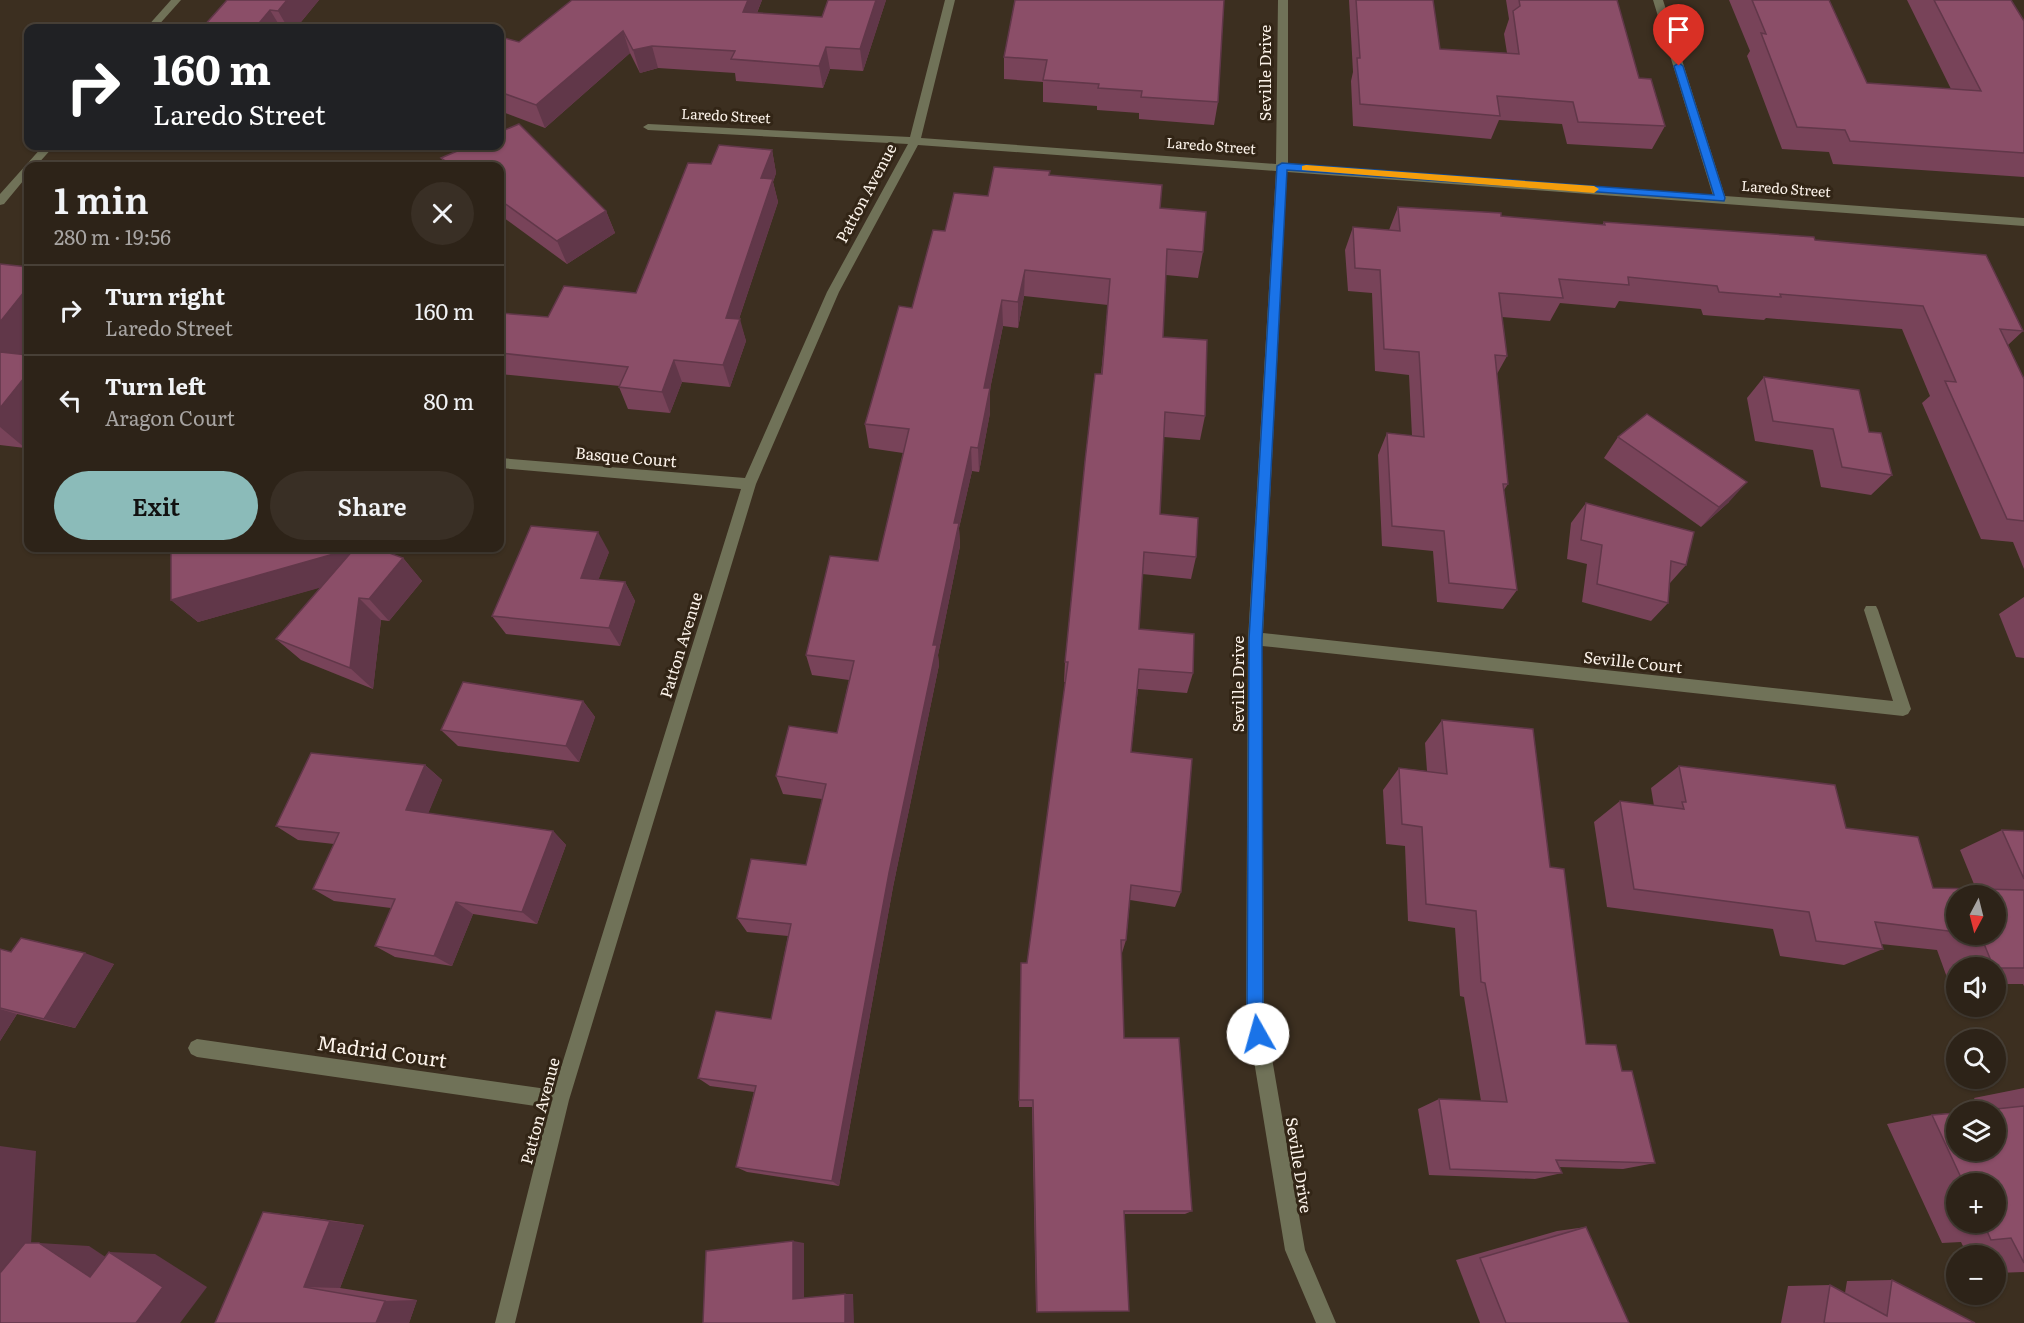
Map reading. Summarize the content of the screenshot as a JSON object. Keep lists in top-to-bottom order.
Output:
{
  "streets": {
    "street": [
      "Seville Drive",
      "Laredo Street",
      "Patton Avenue",
      "Basque Court",
      "Seville Court",
      "Madrid Court"
    ]
  },
  "crossings": [
    ["Seville Drive", "Laredo Street"],
    ["Seville Drive", "Seville Court"],
    ["Laredo Street", "Patton Avenue"],
    ["Patton Avenue", "Basque Court"],
    ["Patton Avenue", "Madrid Court"]
  ],
  "north": "bottom",
  "page": {
    "turn": ["160 m", "Laredo Street"],
    "heading": ["1 min", "280 m · 19:56"],
    "list": [
      {
        "name": "Turn right",
        "note": "Laredo Street",
        "value": "160 m"
      },
      {
        "name": "Turn left",
        "note": "Aragon Court",
        "value": "80 m"
      }
    ],
    "buttons": ["Exit", "Share"],
    "map_buttons": ["+", "−"]
  }
}
